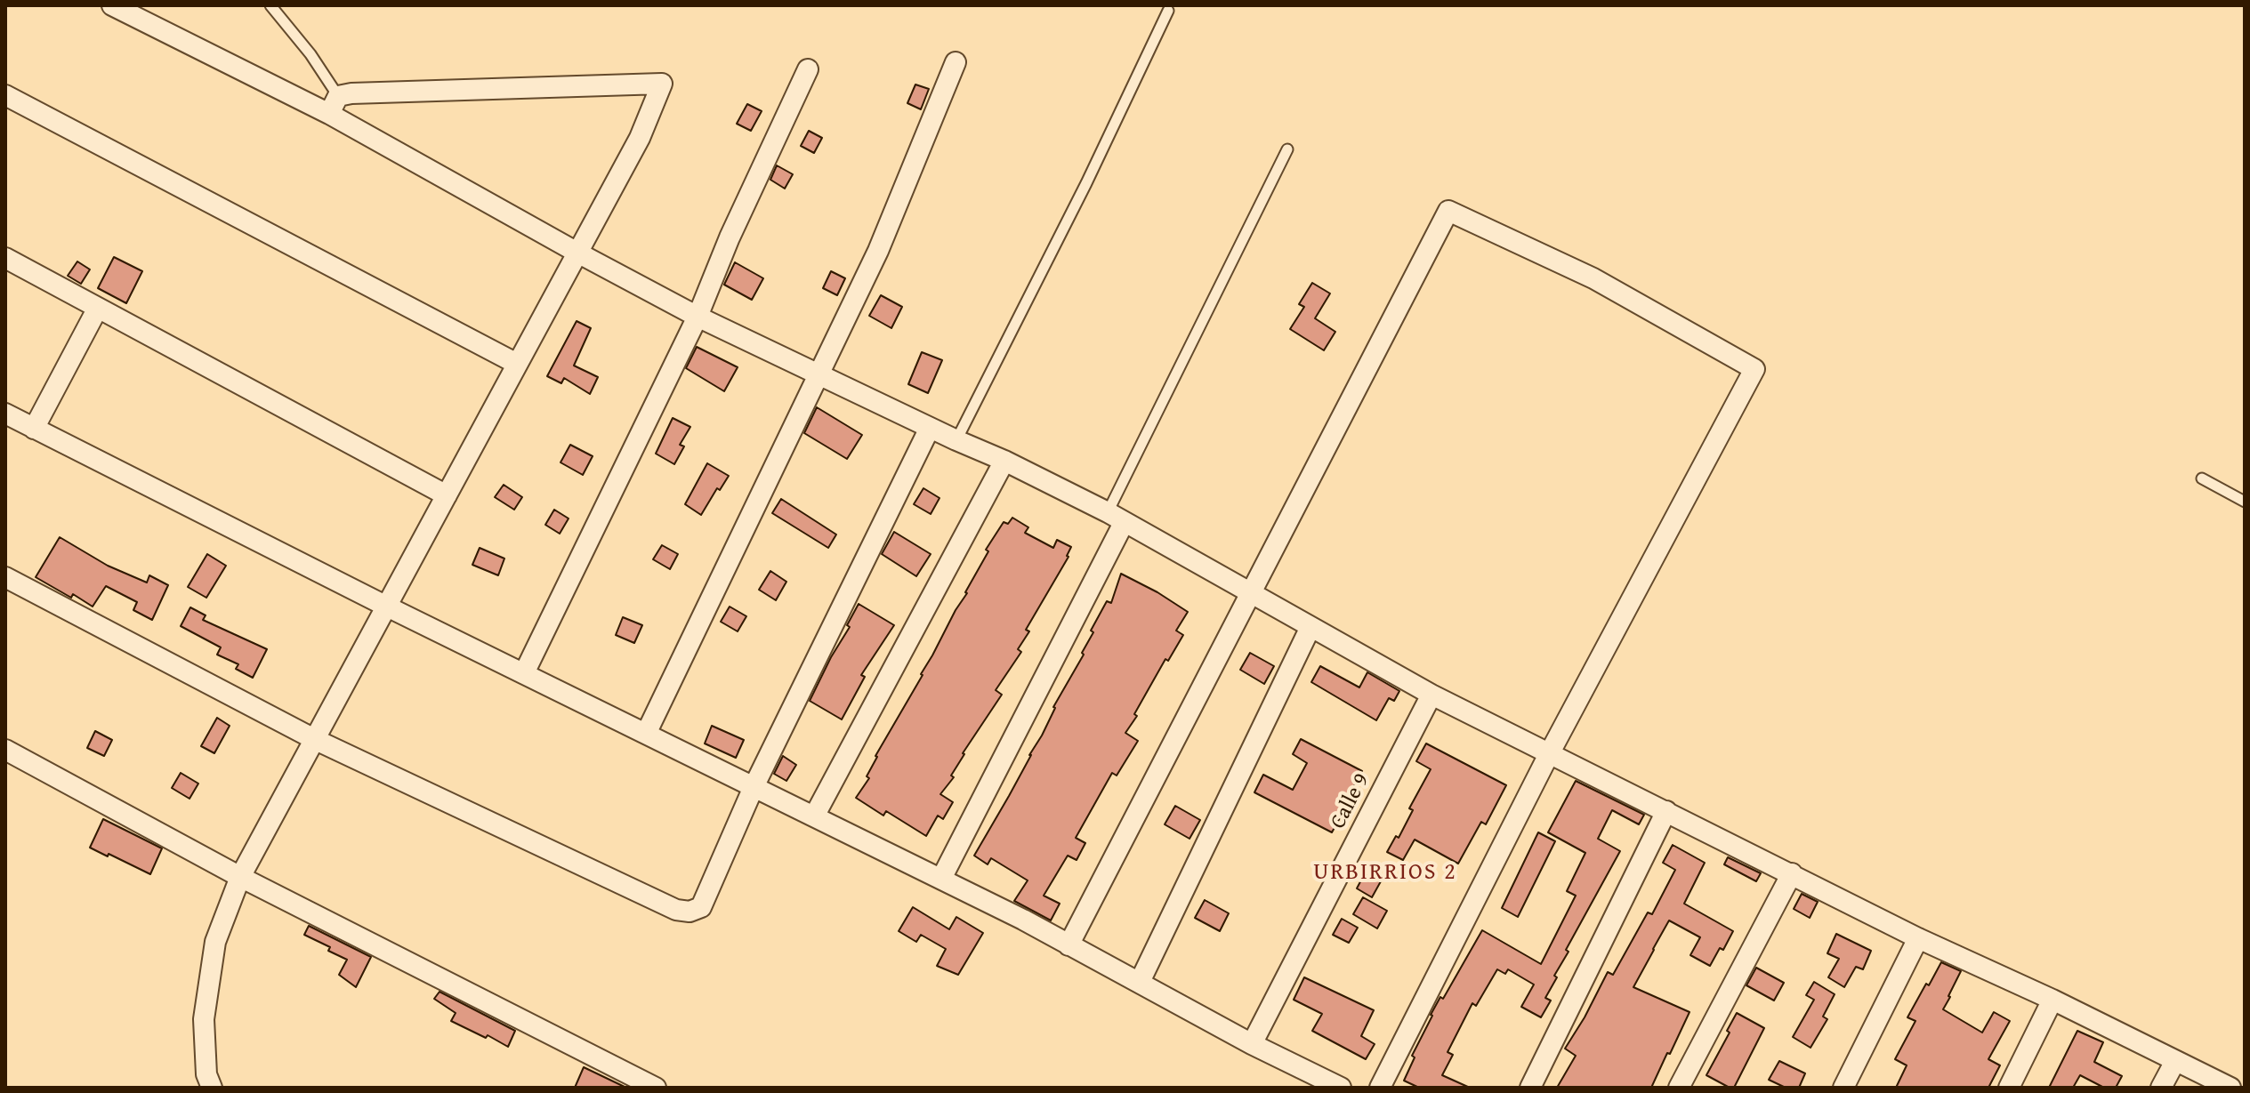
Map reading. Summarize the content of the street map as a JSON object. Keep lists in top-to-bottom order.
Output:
{
  "streets": {
    "street": ["Calle 9"]
  },
  "districts": ["URBIRRIOS 2"]
}
